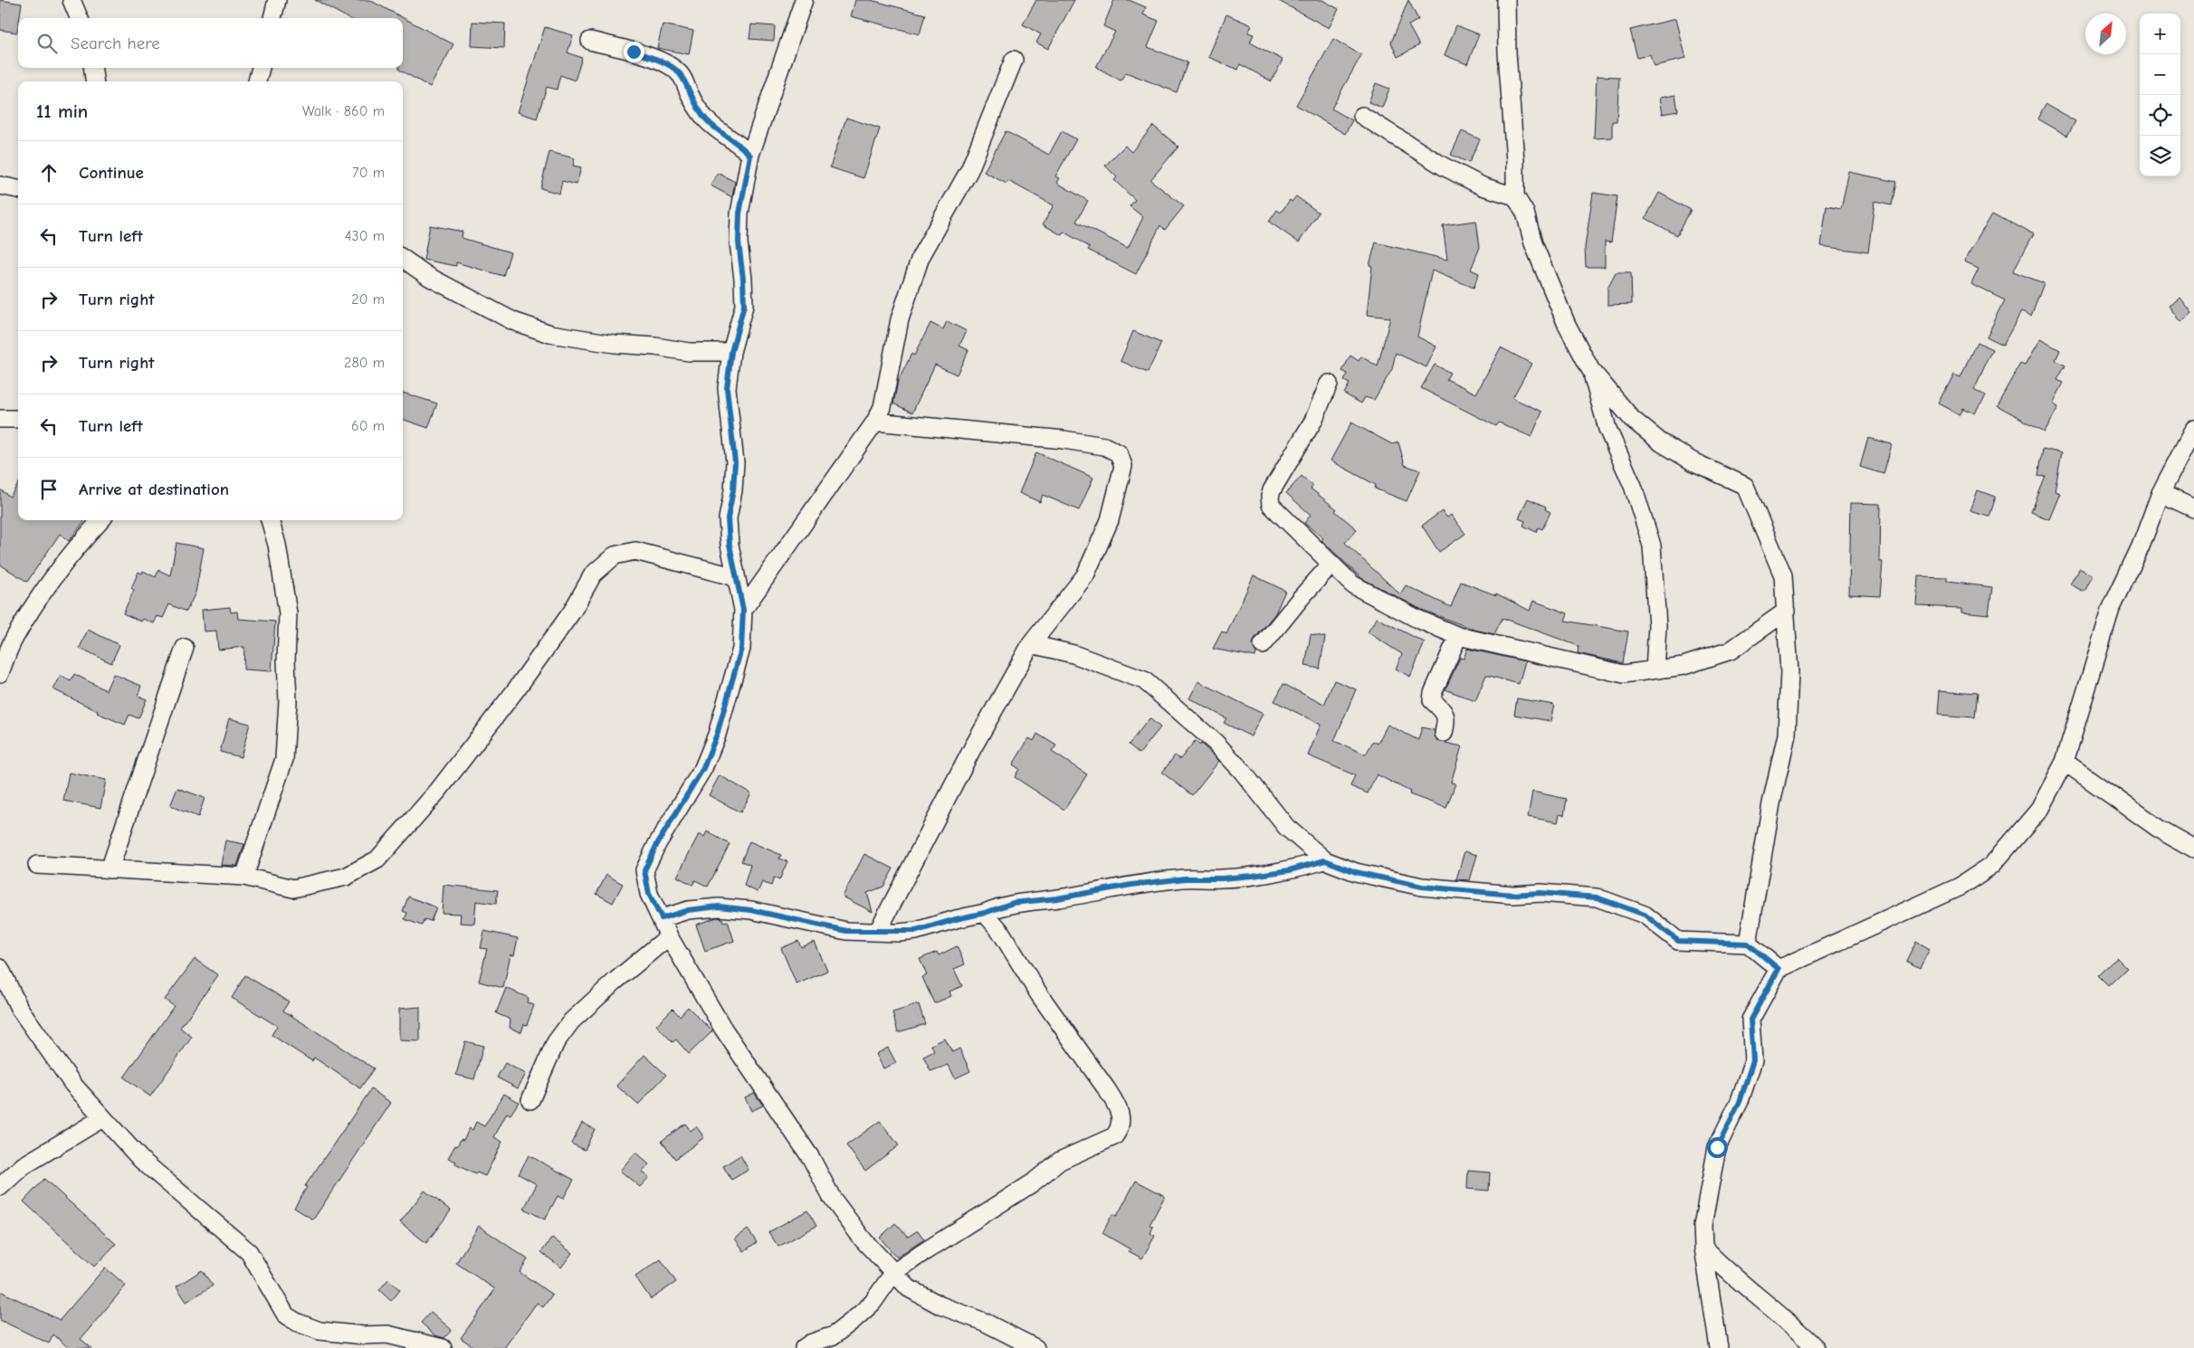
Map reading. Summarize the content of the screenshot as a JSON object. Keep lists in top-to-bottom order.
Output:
{
  "north": "top right",
  "page": {
    "map_buttons": ["+", "−"],
    "search": "Search here",
    "heading": ["11 min", "Walk · 860 m"],
    "list": [
      ["Continue", "70 m"],
      ["Turn left", "430 m"],
      ["Turn right", "20 m"],
      ["Turn right", "280 m"],
      ["Turn left", "60 m"],
      "Arrive at destination"
    ]
  }
}
